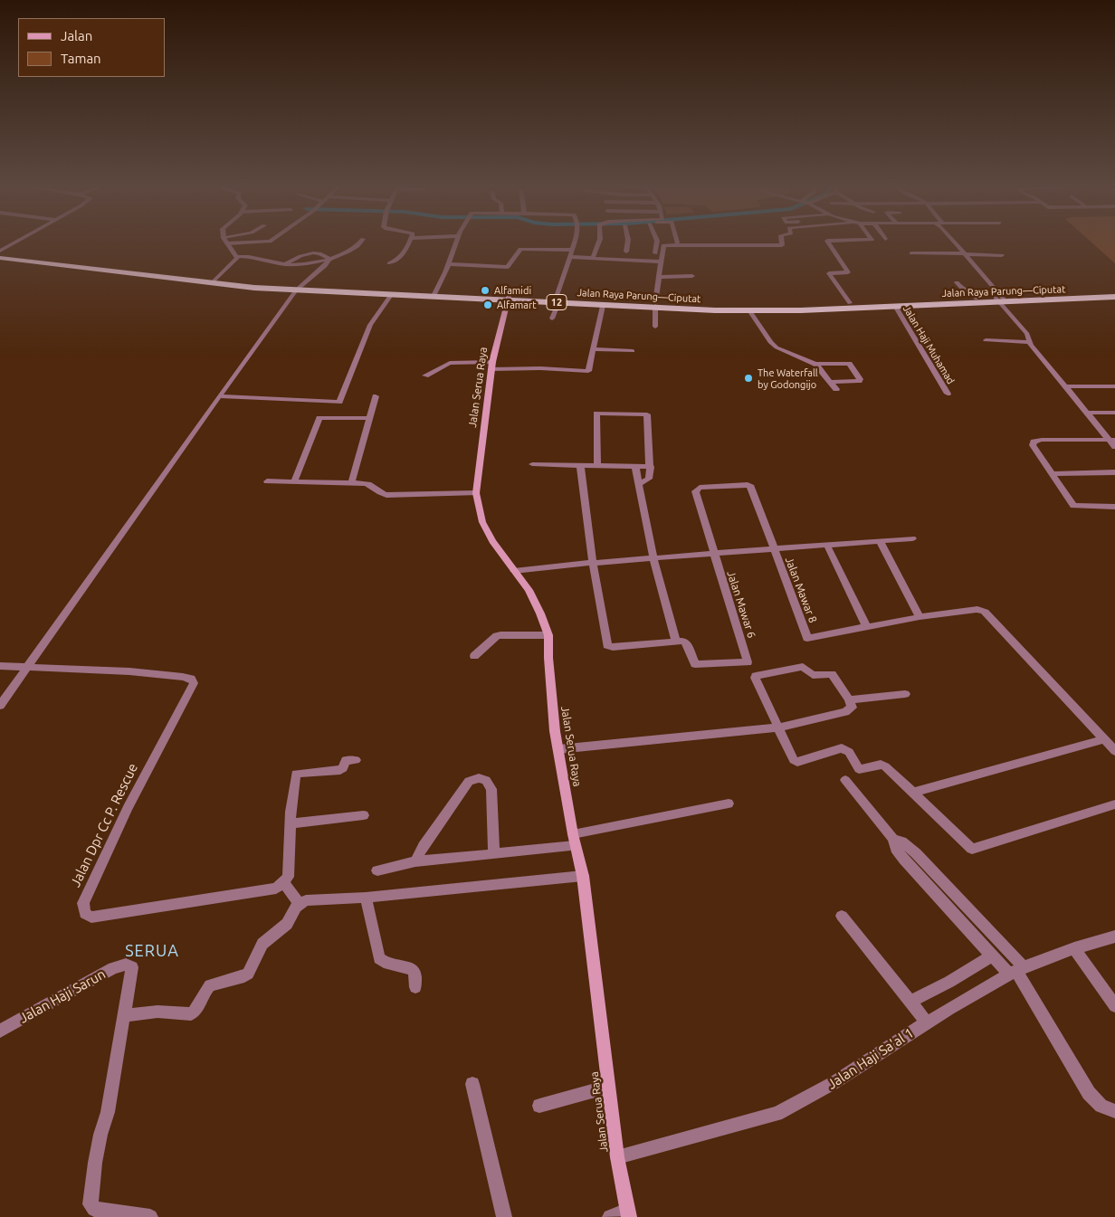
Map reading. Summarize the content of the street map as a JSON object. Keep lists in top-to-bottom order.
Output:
{
  "streets": {
    "highway": ["Jalan Raya Parung—Ciputat", "12"],
    "main road": ["Jalan Serua Raya"],
    "street": [
      "Jalan Haji Muhamad",
      "Jalan Mawar 8",
      "Jalan Mawar 6",
      "Jalan Dpr Cc P. Rescue",
      "Jalan Haji Sarun",
      "Jalan Haji Sa'al 1"
    ]
  },
  "crossings": [
    ["Jalan Raya Parung—Ciputat", "Jalan Haji Muhamad"],
    ["Jalan Raya Parung—Ciputat", "Jalan Serua Raya"],
    ["Jalan Serua Raya", "Jalan Haji Sa'al 1"],
    ["Jalan Mawar 8", "Jalan Mawar 6"]
  ],
  "districts": ["SERUA"],
  "places": ["Alfamidi", "Alfamart", "The Waterfall by Godongijo"],
  "legend": ["Jalan", "Taman"]
}
